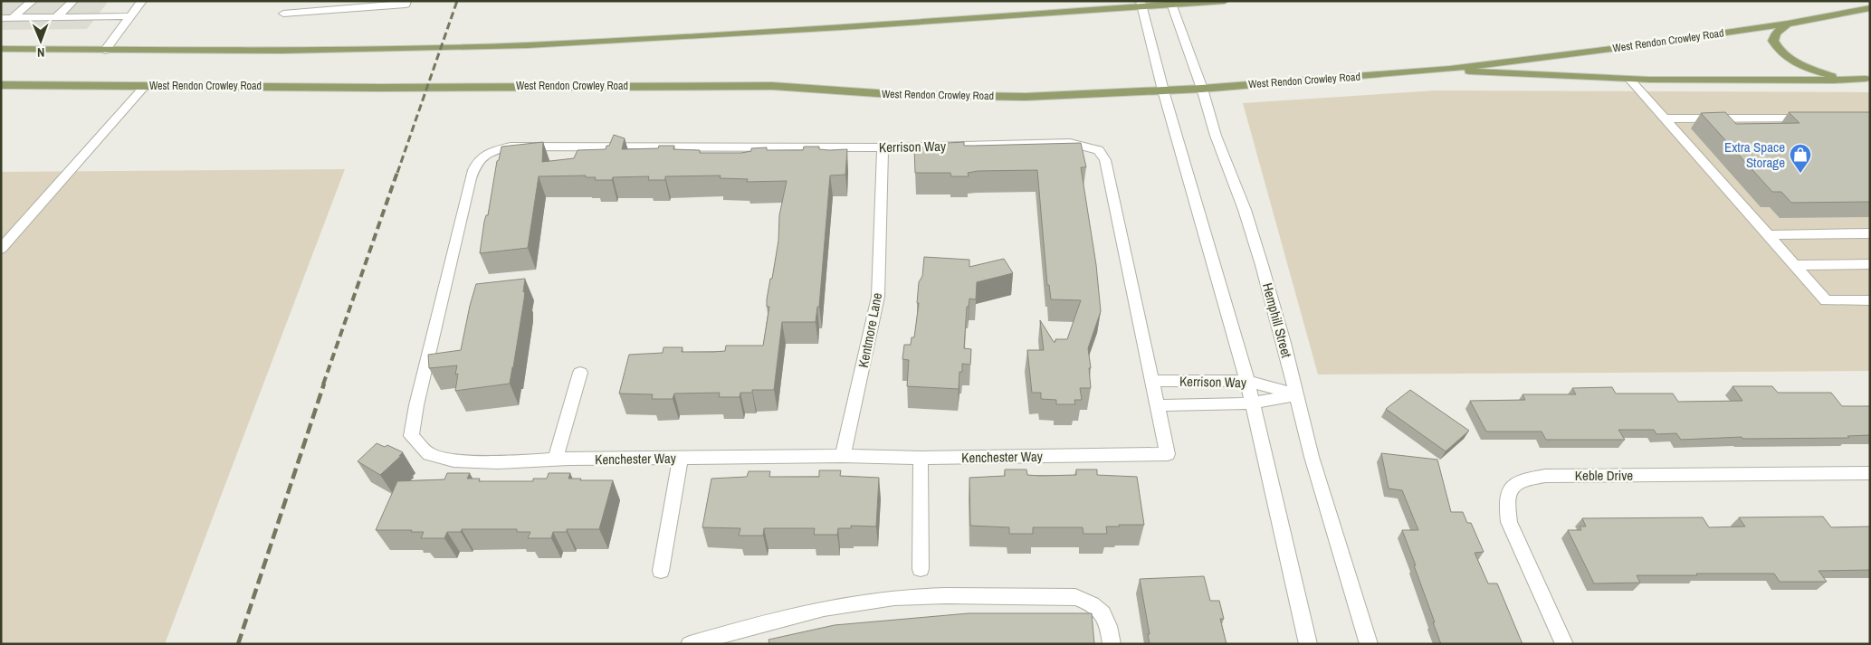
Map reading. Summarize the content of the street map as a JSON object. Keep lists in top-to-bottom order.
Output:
{
  "streets": {
    "main road": ["West Rendon Crowley Road"],
    "street": [
      "Kerrison Way",
      "Hemphill Street",
      "Kentmore Lane",
      "Kenchester Way",
      "Keble Drive"
    ]
  },
  "crossings": [
    ["West Rendon Crowley Road", "Hemphill Street"],
    ["Kerrison Way", "Hemphill Street"],
    ["Kerrison Way", "Kentmore Lane"],
    ["Kerrison Way", "Kenchester Way"],
    ["Kentmore Lane", "Kenchester Way"]
  ],
  "places": {
    "shop": ["Extra Space Storage"]
  },
  "north": "bottom"
}
